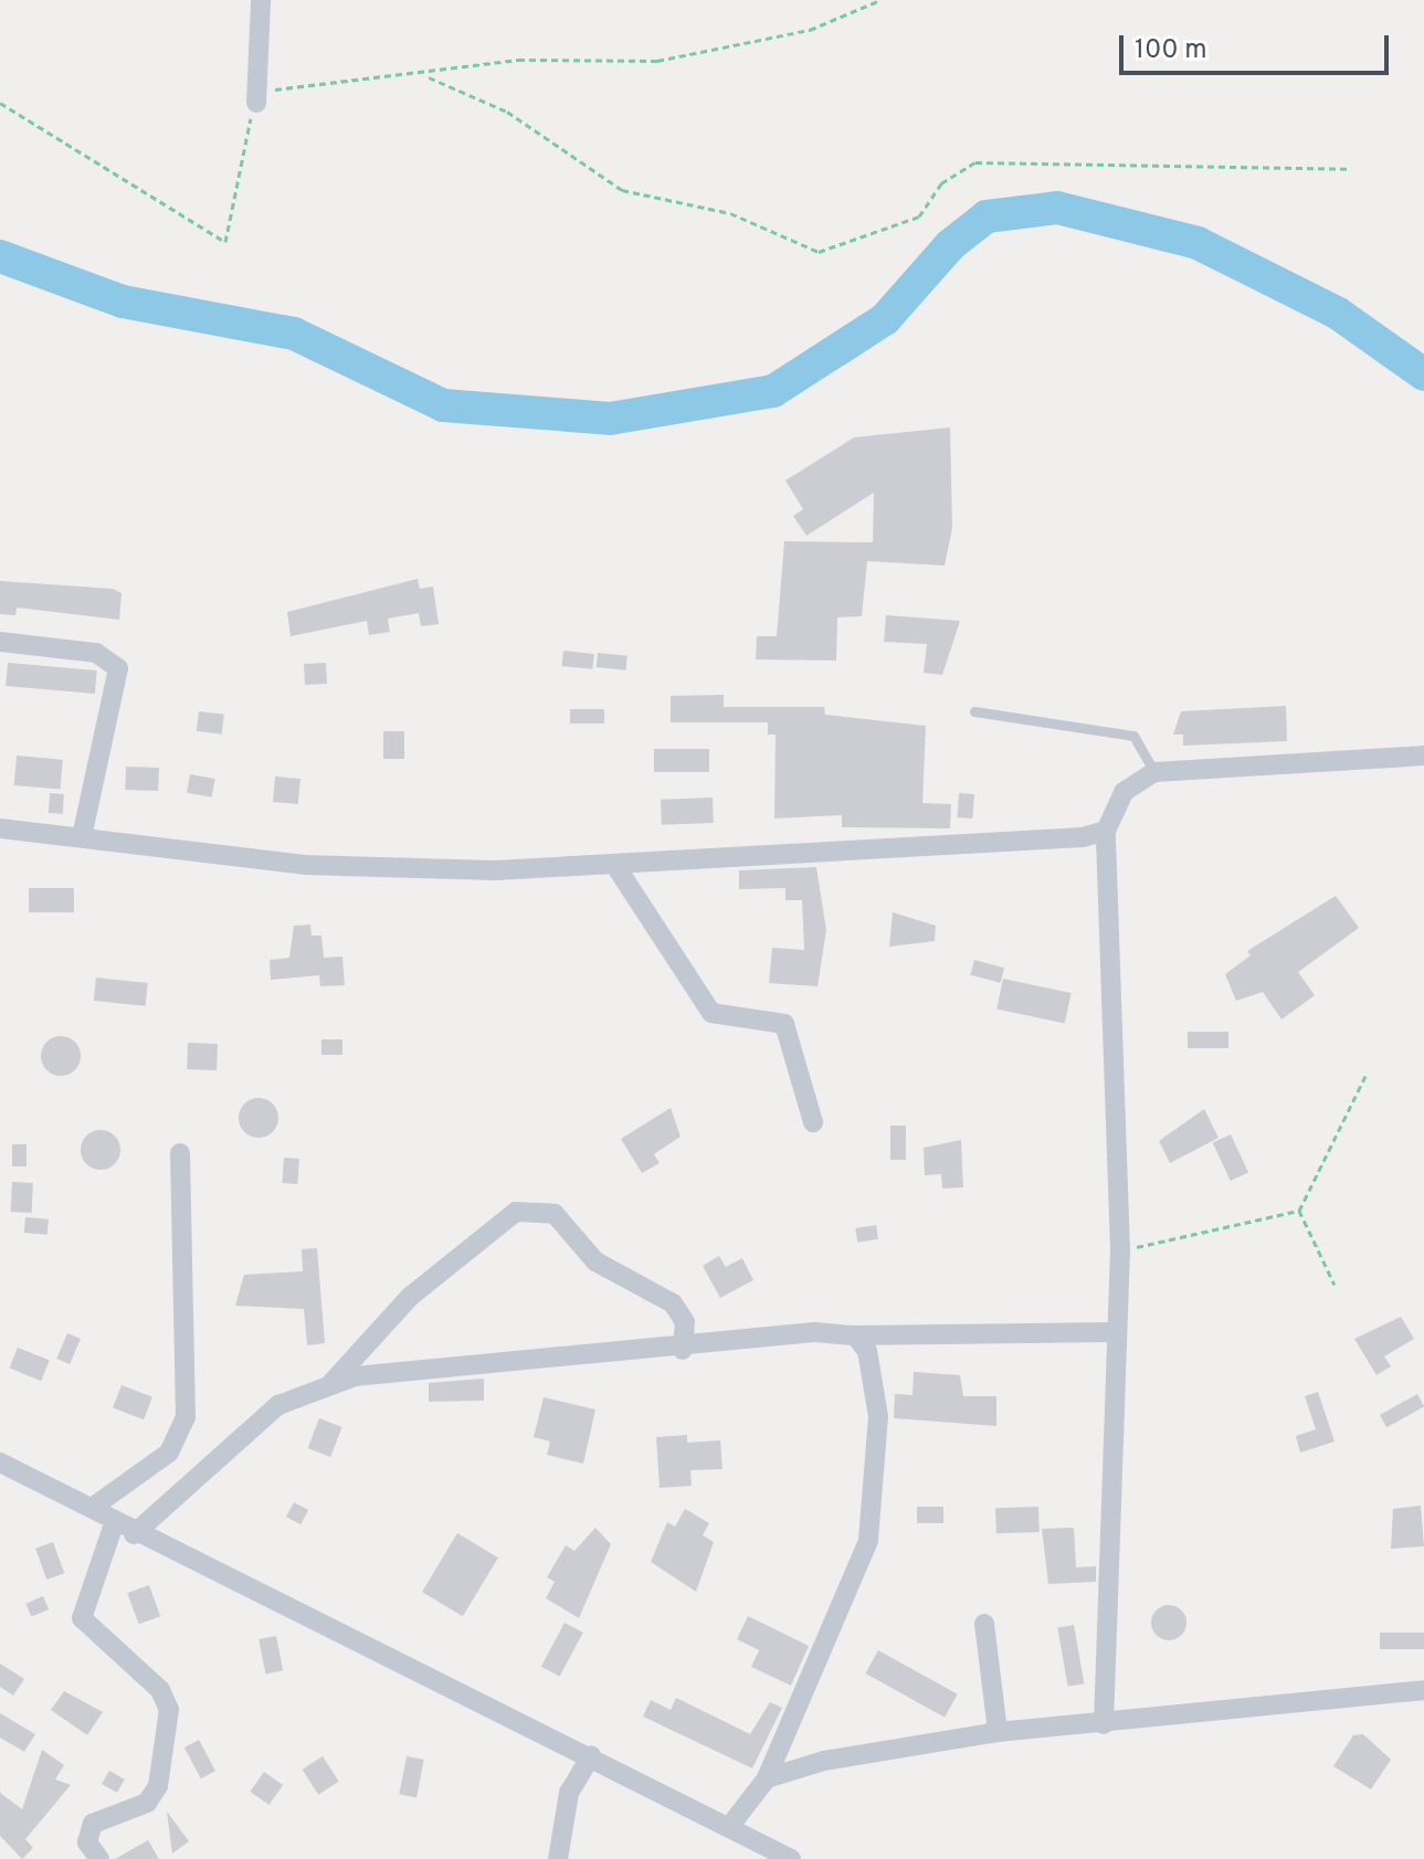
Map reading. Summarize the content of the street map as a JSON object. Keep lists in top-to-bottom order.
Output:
{
  "scale_bar": "100 m"
}
